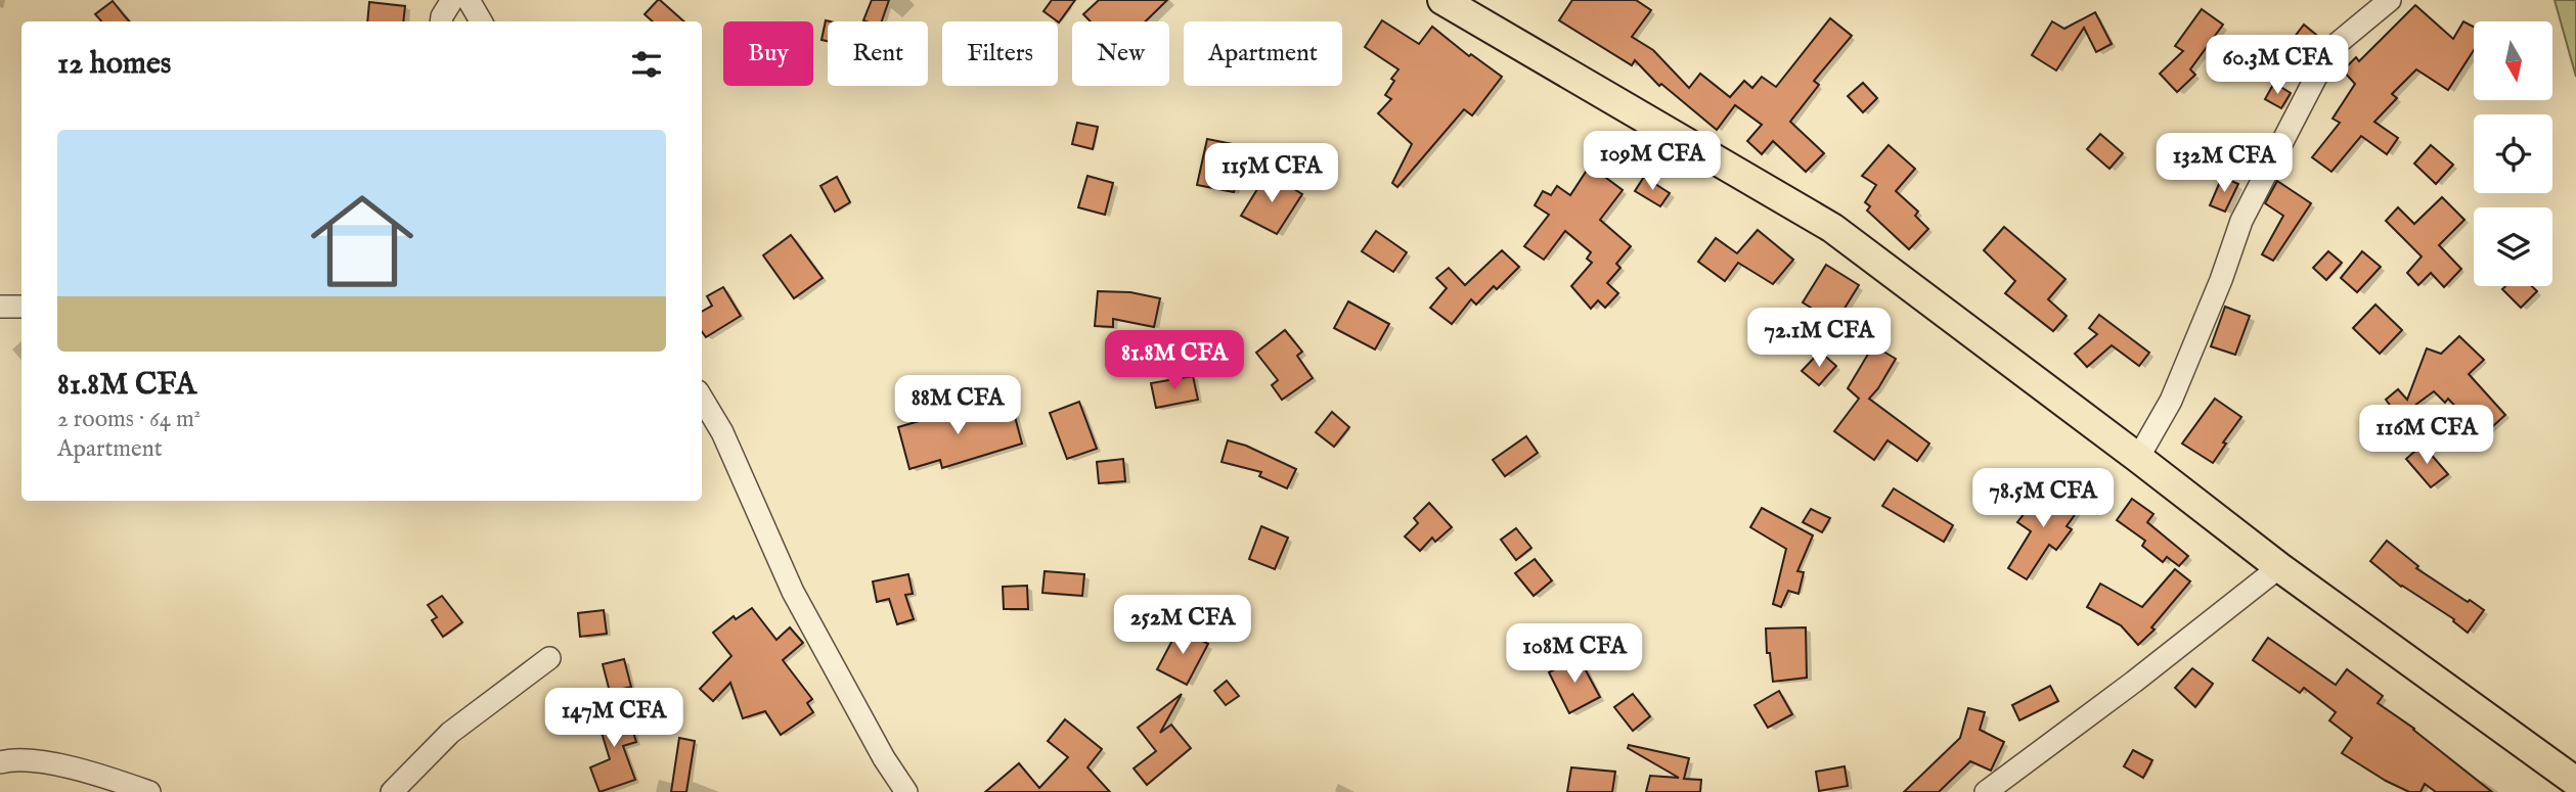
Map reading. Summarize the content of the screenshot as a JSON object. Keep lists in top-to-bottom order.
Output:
{
  "north": "bottom",
  "page": {
    "chip": [
      "Buy",
      "Rent",
      "Filters",
      "New",
      "Apartment"
    ],
    "heading": "12 homes",
    "price": [
      "60.3M CFA",
      "109M CFA",
      "132M CFA",
      "115M CFA",
      "72.1M CFA",
      "81.8M CFA",
      "88M CFA",
      "116M CFA",
      "78.5M CFA",
      "252M CFA",
      "108M CFA",
      "147M CFA"
    ],
    "list": [
      {
        "name": "81.8M CFA",
        "note": "2 rooms · 64 m² · Apartment"
      }
    ]
  }
}
